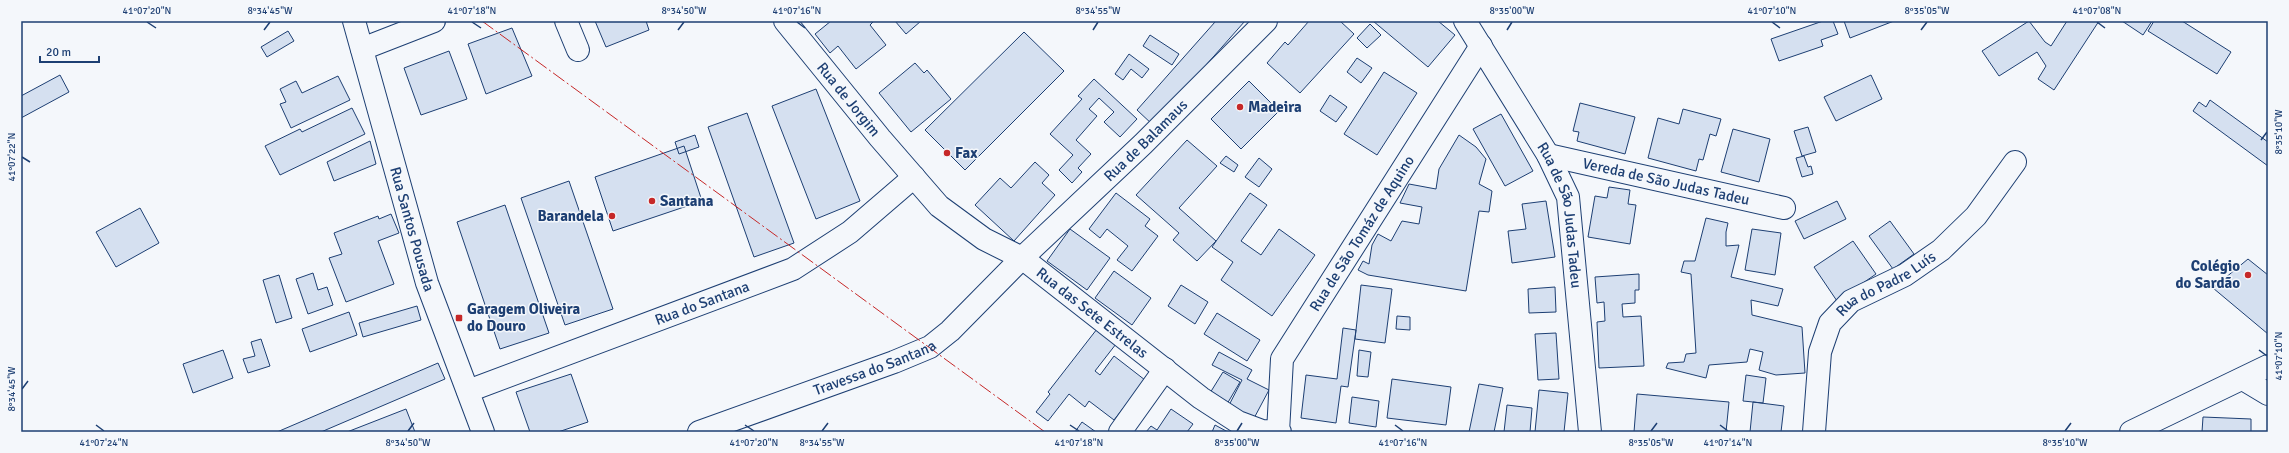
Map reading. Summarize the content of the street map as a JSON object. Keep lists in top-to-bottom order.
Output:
{
  "streets": {
    "street": [
      "Rua de Jorgim",
      "Rua de Balamaus",
      "Vereda de São Judas Tadeu",
      "Rua de São Judas Tadeu",
      "Rua Santos Pousada",
      "Rua de São Tomáz de Aquino",
      "Rua do Padre Luís",
      "Rua do Santana",
      "Rua das Sete Estrelas",
      "Travessa do Santana"
    ]
  },
  "crossings": [
    ["Rua de Jorgim", "Rua do Santana"],
    ["Rua de Jorgim", "Rua das Sete Estrelas"],
    ["Rua de Balamaus", "Rua das Sete Estrelas"],
    ["Rua de Balamaus", "Travessa do Santana"],
    ["Vereda de São Judas Tadeu", "Rua de São Judas Tadeu"],
    ["Rua de São Judas Tadeu", "Rua de São Tomáz de Aquino"],
    ["Rua Santos Pousada", "Rua do Santana"],
    ["Rua de São Tomáz de Aquino", "Rua das Sete Estrelas"],
    ["Rua do Santana", "Rua das Sete Estrelas"],
    ["Rua das Sete Estrelas", "Travessa do Santana"]
  ],
  "places": {
    "other": [
      "Madeira",
      "Fax",
      "Santana",
      "Barandela",
      "Colégio do Sardão"
    ],
    "transit": ["Garagem Oliveira do Douro"]
  },
  "scale_bar": "20 m",
  "coordinates": [
    "41°07'20\"N",
    "8°34'45\"W",
    "41°07'18\"N",
    "8°34'50\"W",
    "41°07'16\"N",
    "8°34'55\"W",
    "8°35'00\"W",
    "41°07'10\"N",
    "8°35'05\"W",
    "41°07'08\"N",
    "8°35'10\"W",
    "41°07'22\"N",
    "41°07'24\"N",
    "41°07'14\"N"
  ]
}
